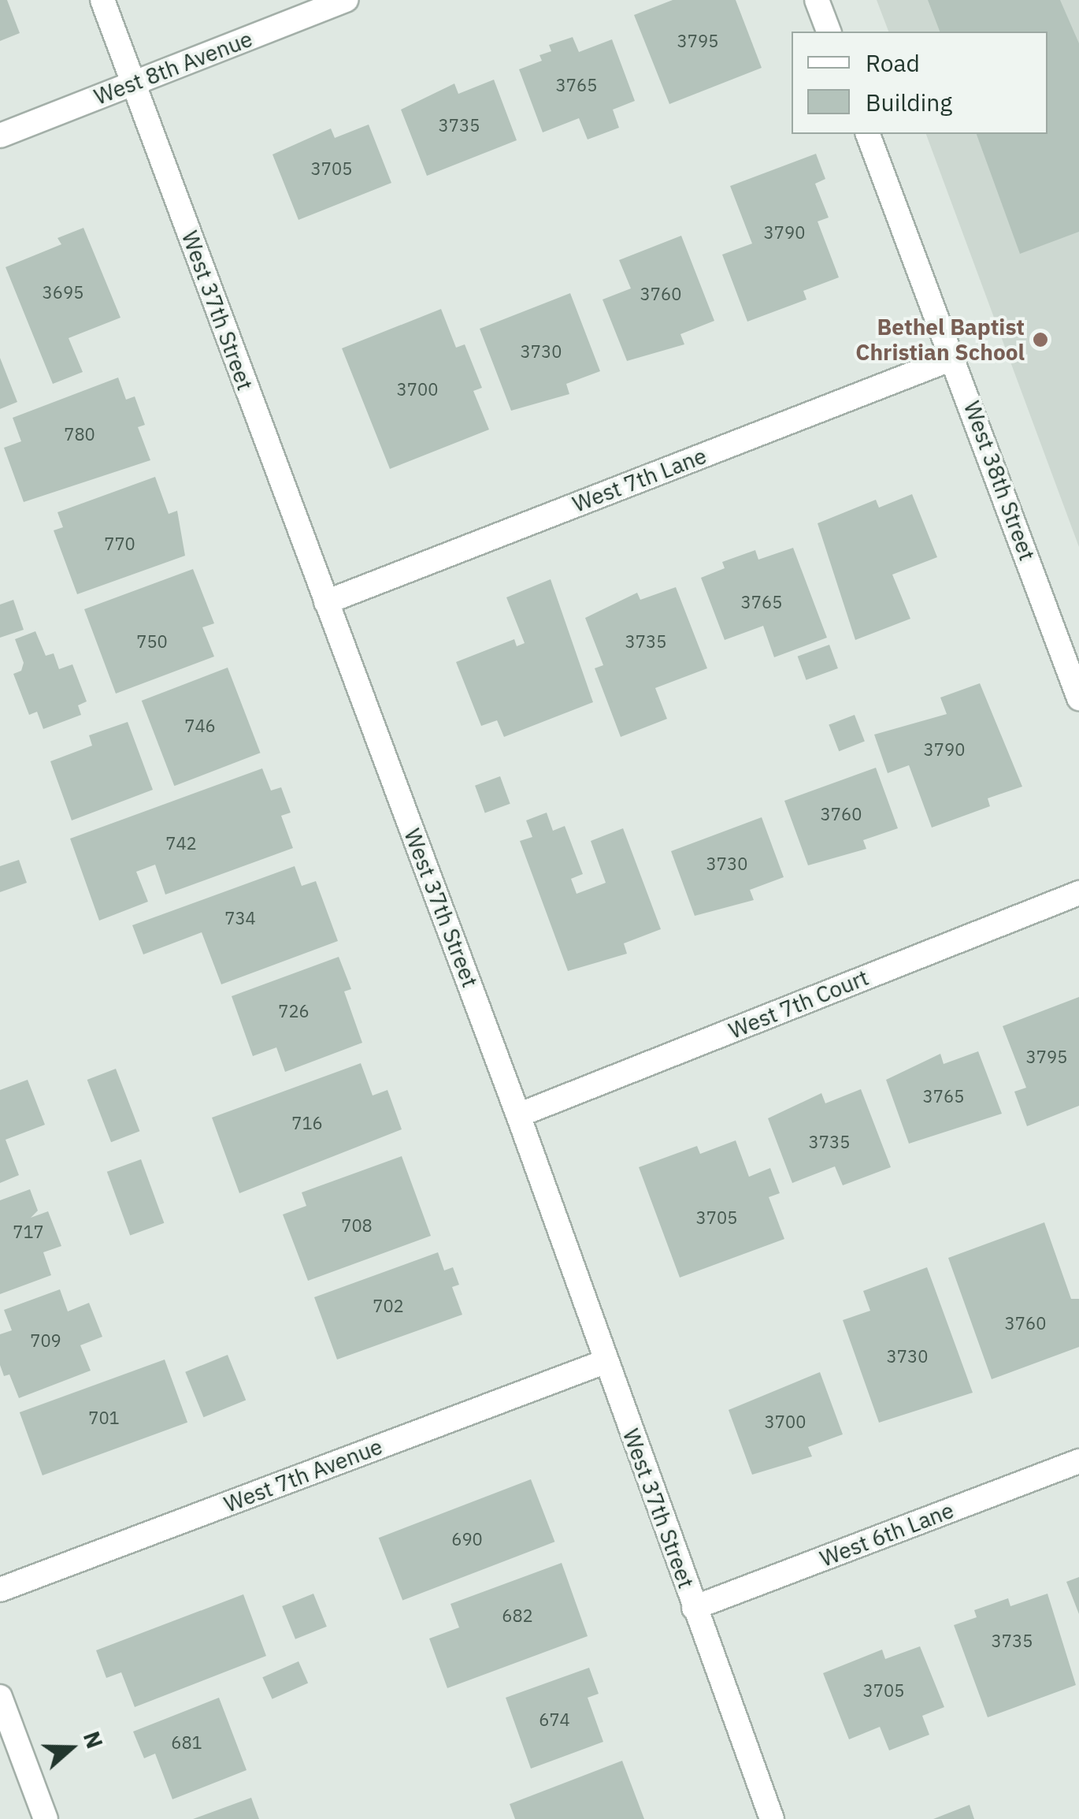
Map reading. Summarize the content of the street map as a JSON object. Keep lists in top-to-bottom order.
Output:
{
  "streets": {
    "street": [
      "West 8th Avenue",
      "West 37th Street",
      "West 7th Lane",
      "West 38th Street",
      "West 7th Court",
      "West 7th Avenue",
      "West 6th Lane"
    ]
  },
  "crossings": [
    ["West 8th Avenue", "West 37th Street"],
    ["West 37th Street", "West 7th Lane"],
    ["West 37th Street", "West 7th Court"],
    ["West 37th Street", "West 7th Avenue"],
    ["West 37th Street", "West 6th Lane"],
    ["West 7th Lane", "West 38th Street"]
  ],
  "places": ["Bethel Baptist Christian School"],
  "house_numbers": [
    "3795",
    "3765",
    "3735",
    "3705",
    "3790",
    "3695",
    "3760",
    "3730",
    "3700",
    "780",
    "770",
    "3765",
    "750",
    "3735",
    "746",
    "3790",
    "3760",
    "742",
    "3730",
    "734",
    "726",
    "3795",
    "3765",
    "716",
    "3735",
    "3705",
    "708",
    "717",
    "702",
    "3760",
    "709",
    "3730",
    "701",
    "3700",
    "690",
    "682",
    "3735",
    "3705",
    "674",
    "681"
  ],
  "legend": ["Road", "Building"],
  "north": "right"
}
